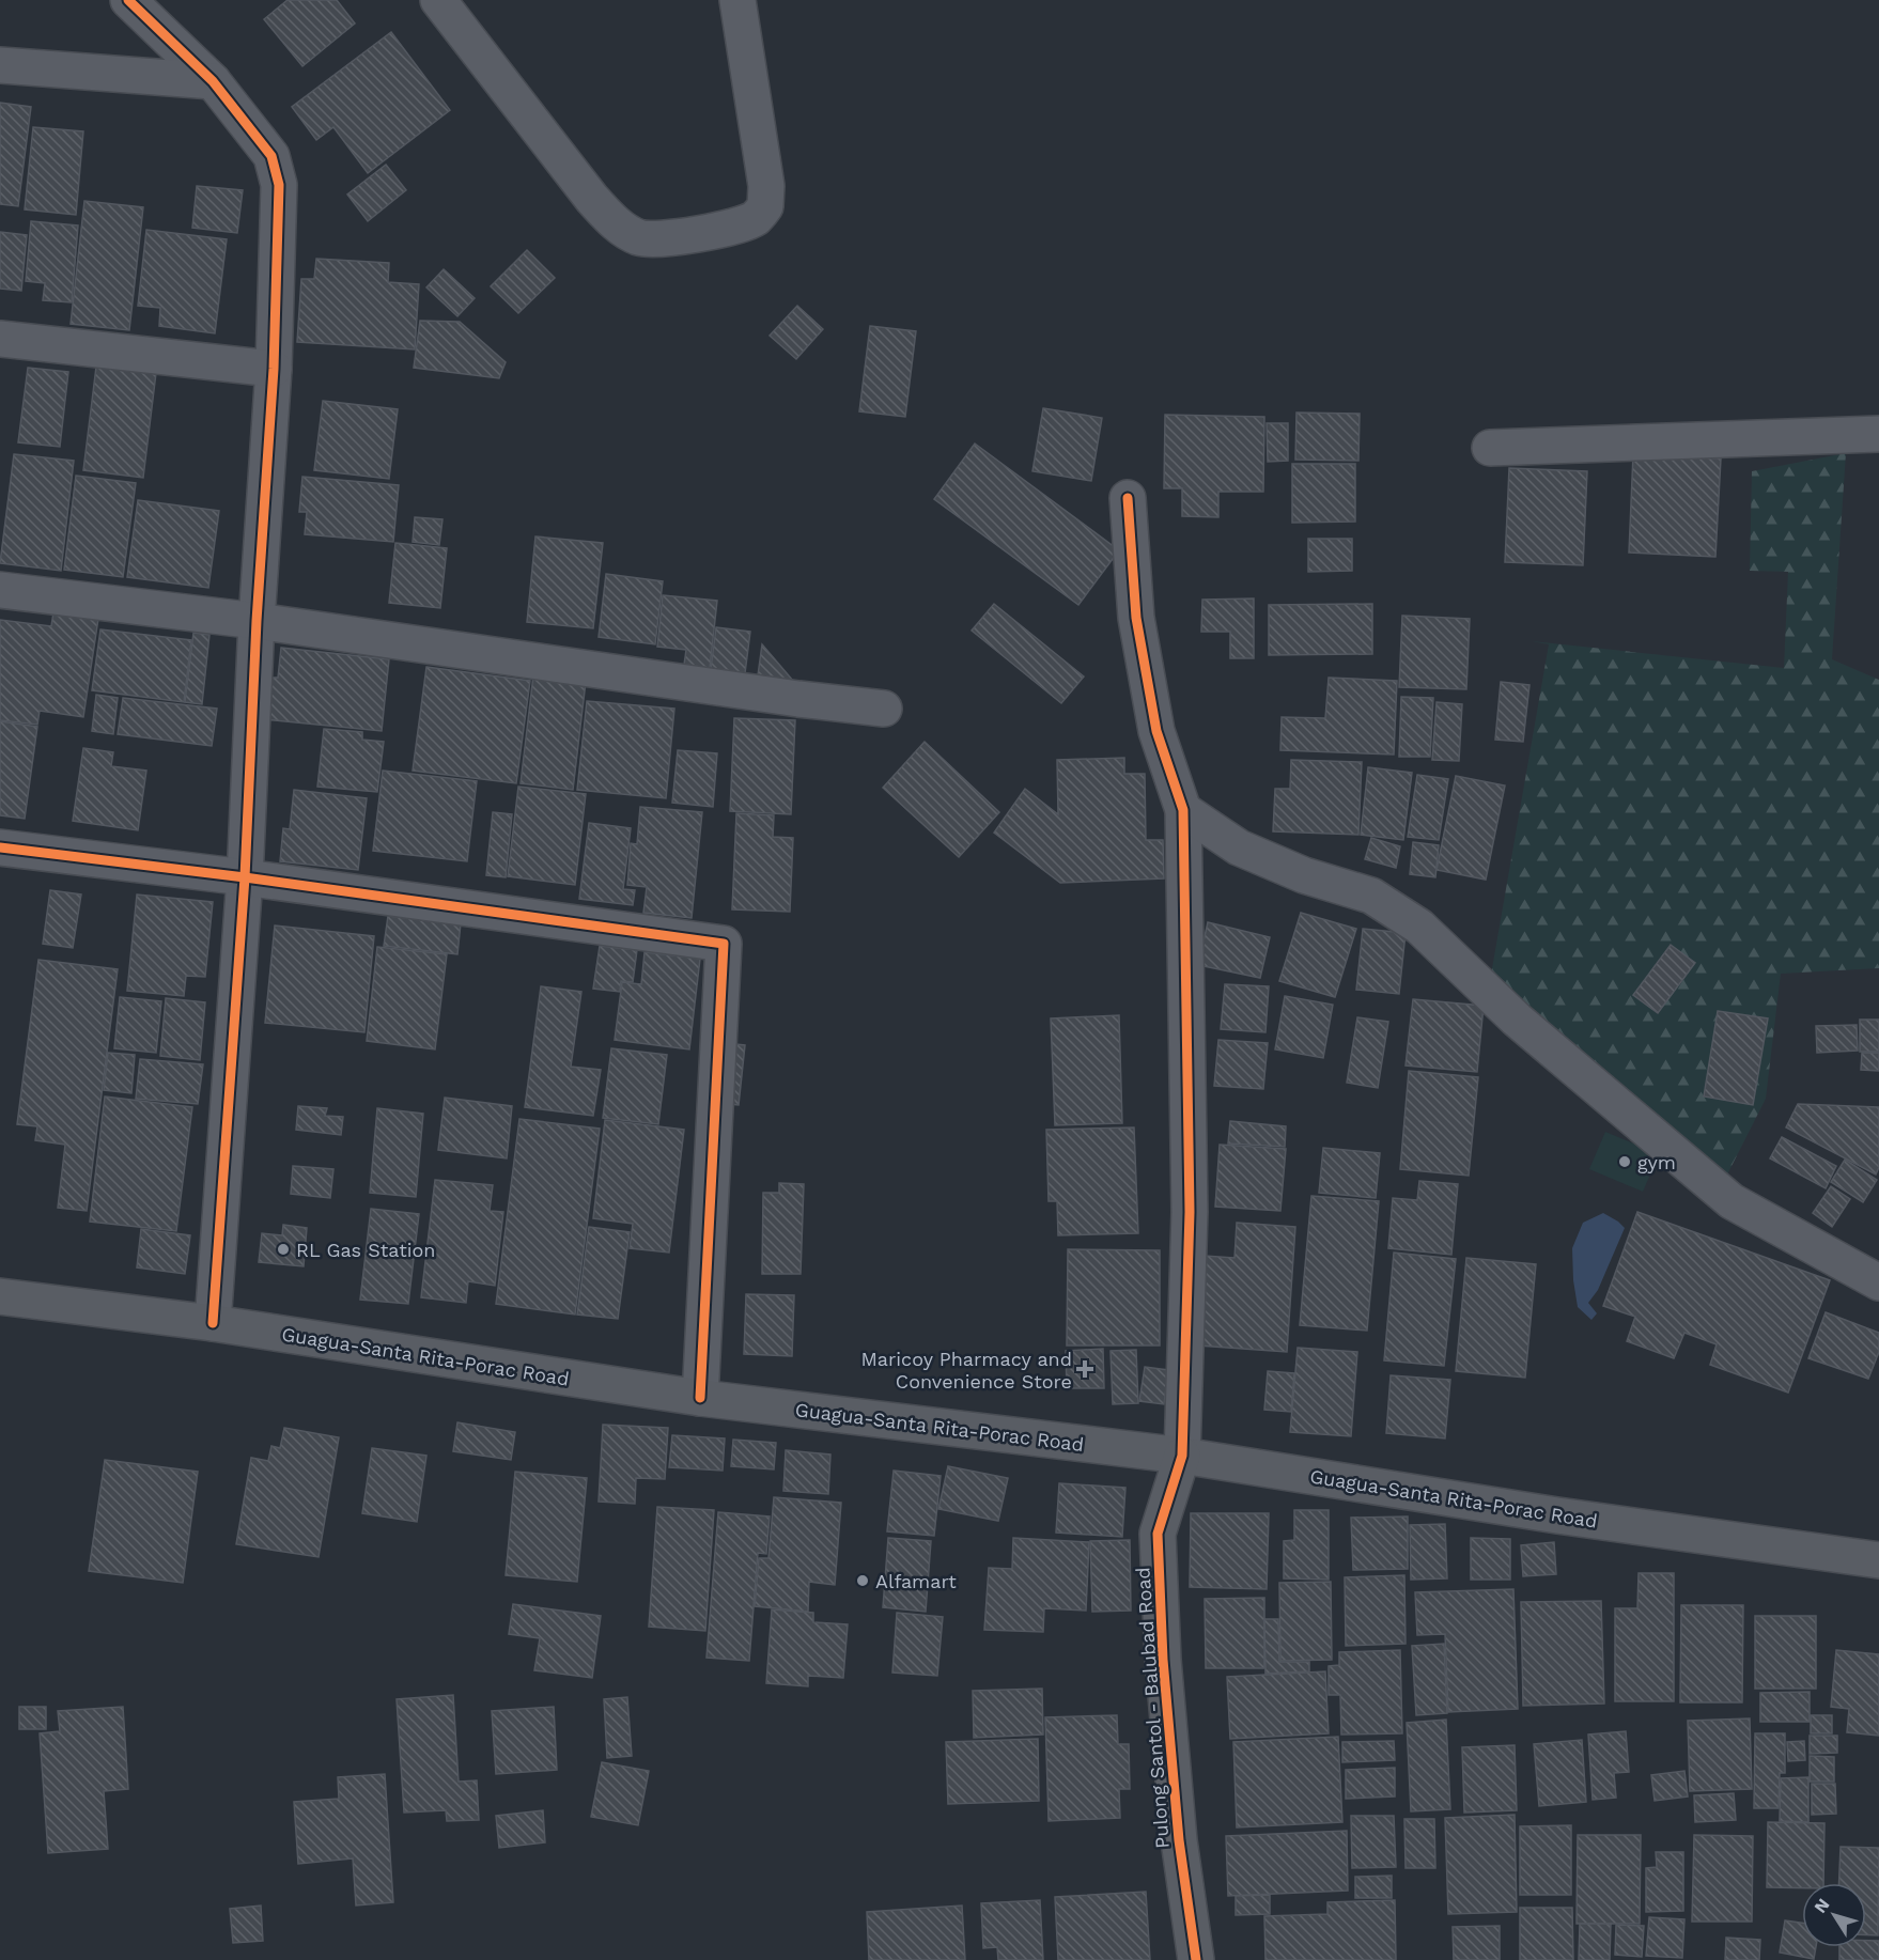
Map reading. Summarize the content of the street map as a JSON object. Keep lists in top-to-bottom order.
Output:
{
  "streets": {
    "main road": ["Guagua-Santa Rita-Porac Road", "Pulong Santol - Balubad Road"]
  },
  "crossings": [
    ["Guagua-Santa Rita-Porac Road", "Pulong Santol - Balubad Road"]
  ],
  "places": {
    "other": ["gym", "RL Gas Station", "Alfamart"],
    "health": ["Maricoy Pharmacy and Convenience Store"]
  },
  "north": "top left"
}
